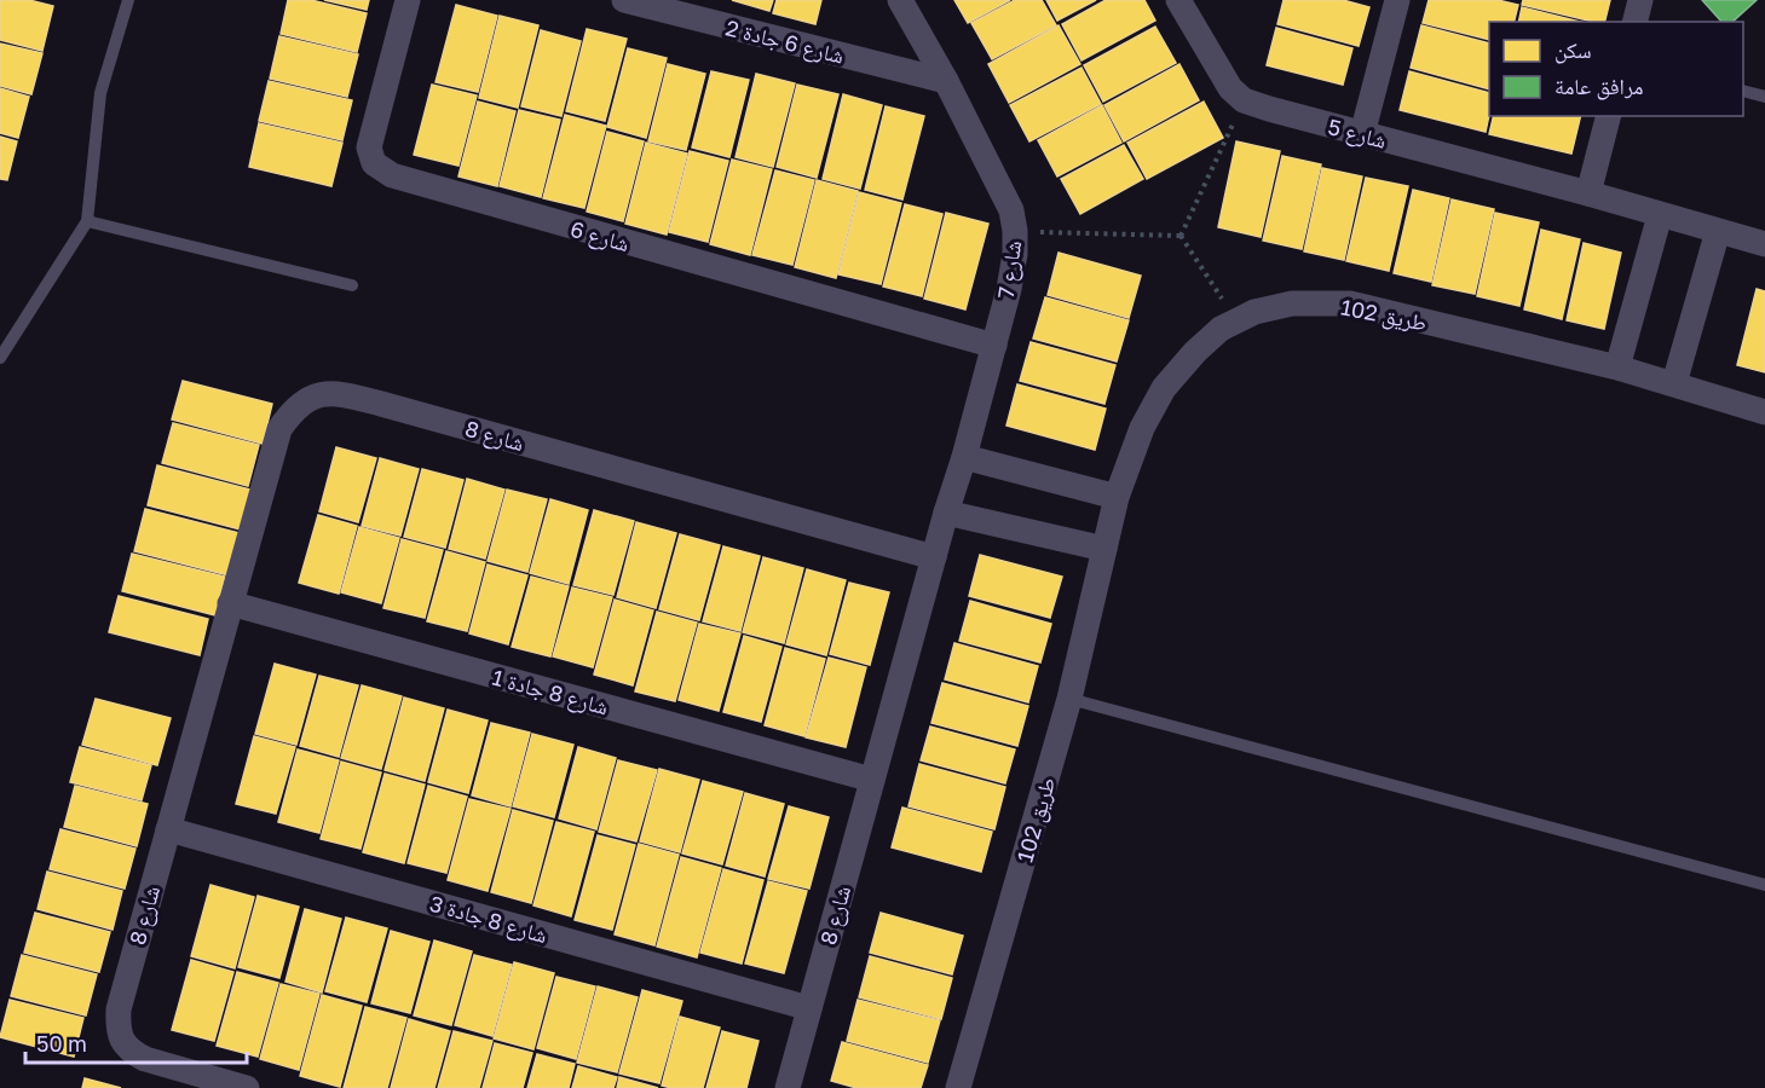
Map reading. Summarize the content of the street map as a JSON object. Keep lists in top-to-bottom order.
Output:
{
  "streets": {
    "street": [
      "شارع 6 جادة 2",
      "شارع 5",
      "شارع 6",
      "شارع 7",
      "طريق 102",
      "شارع 8",
      "شارع 8 جادة 1",
      "شارع 8 جادة 3"
    ]
  },
  "crossings": [
    ["شارع 6 جادة 2", "شارع 7"],
    ["شارع 6", "شارع 7"],
    ["شارع 7", "شارع 8"],
    ["شارع 8", "شارع 8 جادة 1"],
    ["شارع 8", "شارع 8 جادة 3"]
  ],
  "legend": ["سكن", "مرافق عامة"],
  "scale_bar": "50 m"
}
